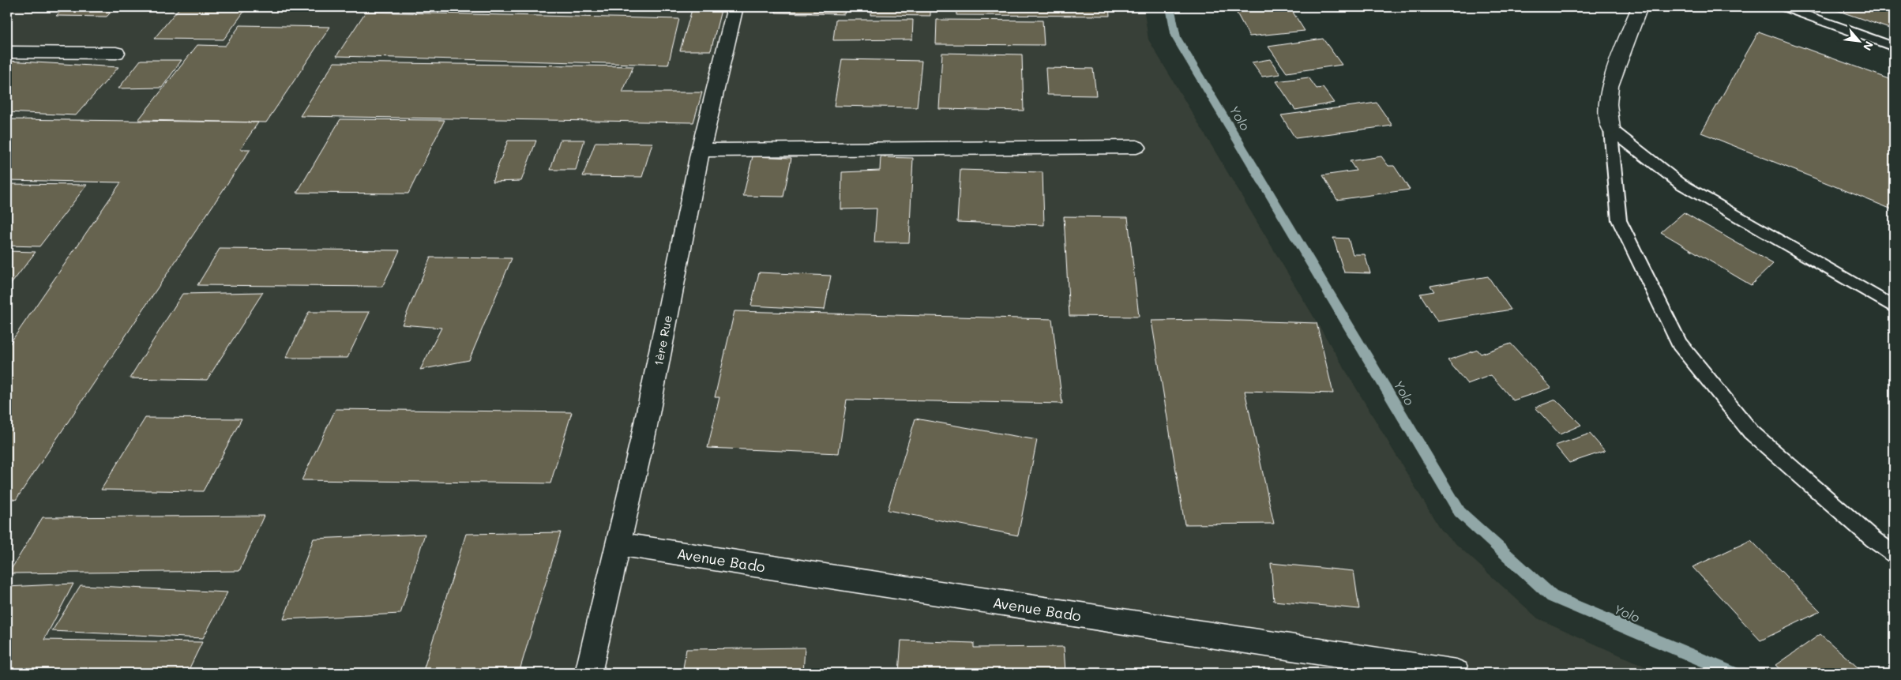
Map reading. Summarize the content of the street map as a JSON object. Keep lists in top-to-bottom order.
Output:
{
  "streets": {
    "street": ["1ère Rue", "Avenue Bado"]
  },
  "crossings": [
    ["1ère Rue", "Avenue Bado"]
  ],
  "water": ["Yolo"],
  "north": "bottom right"
}
